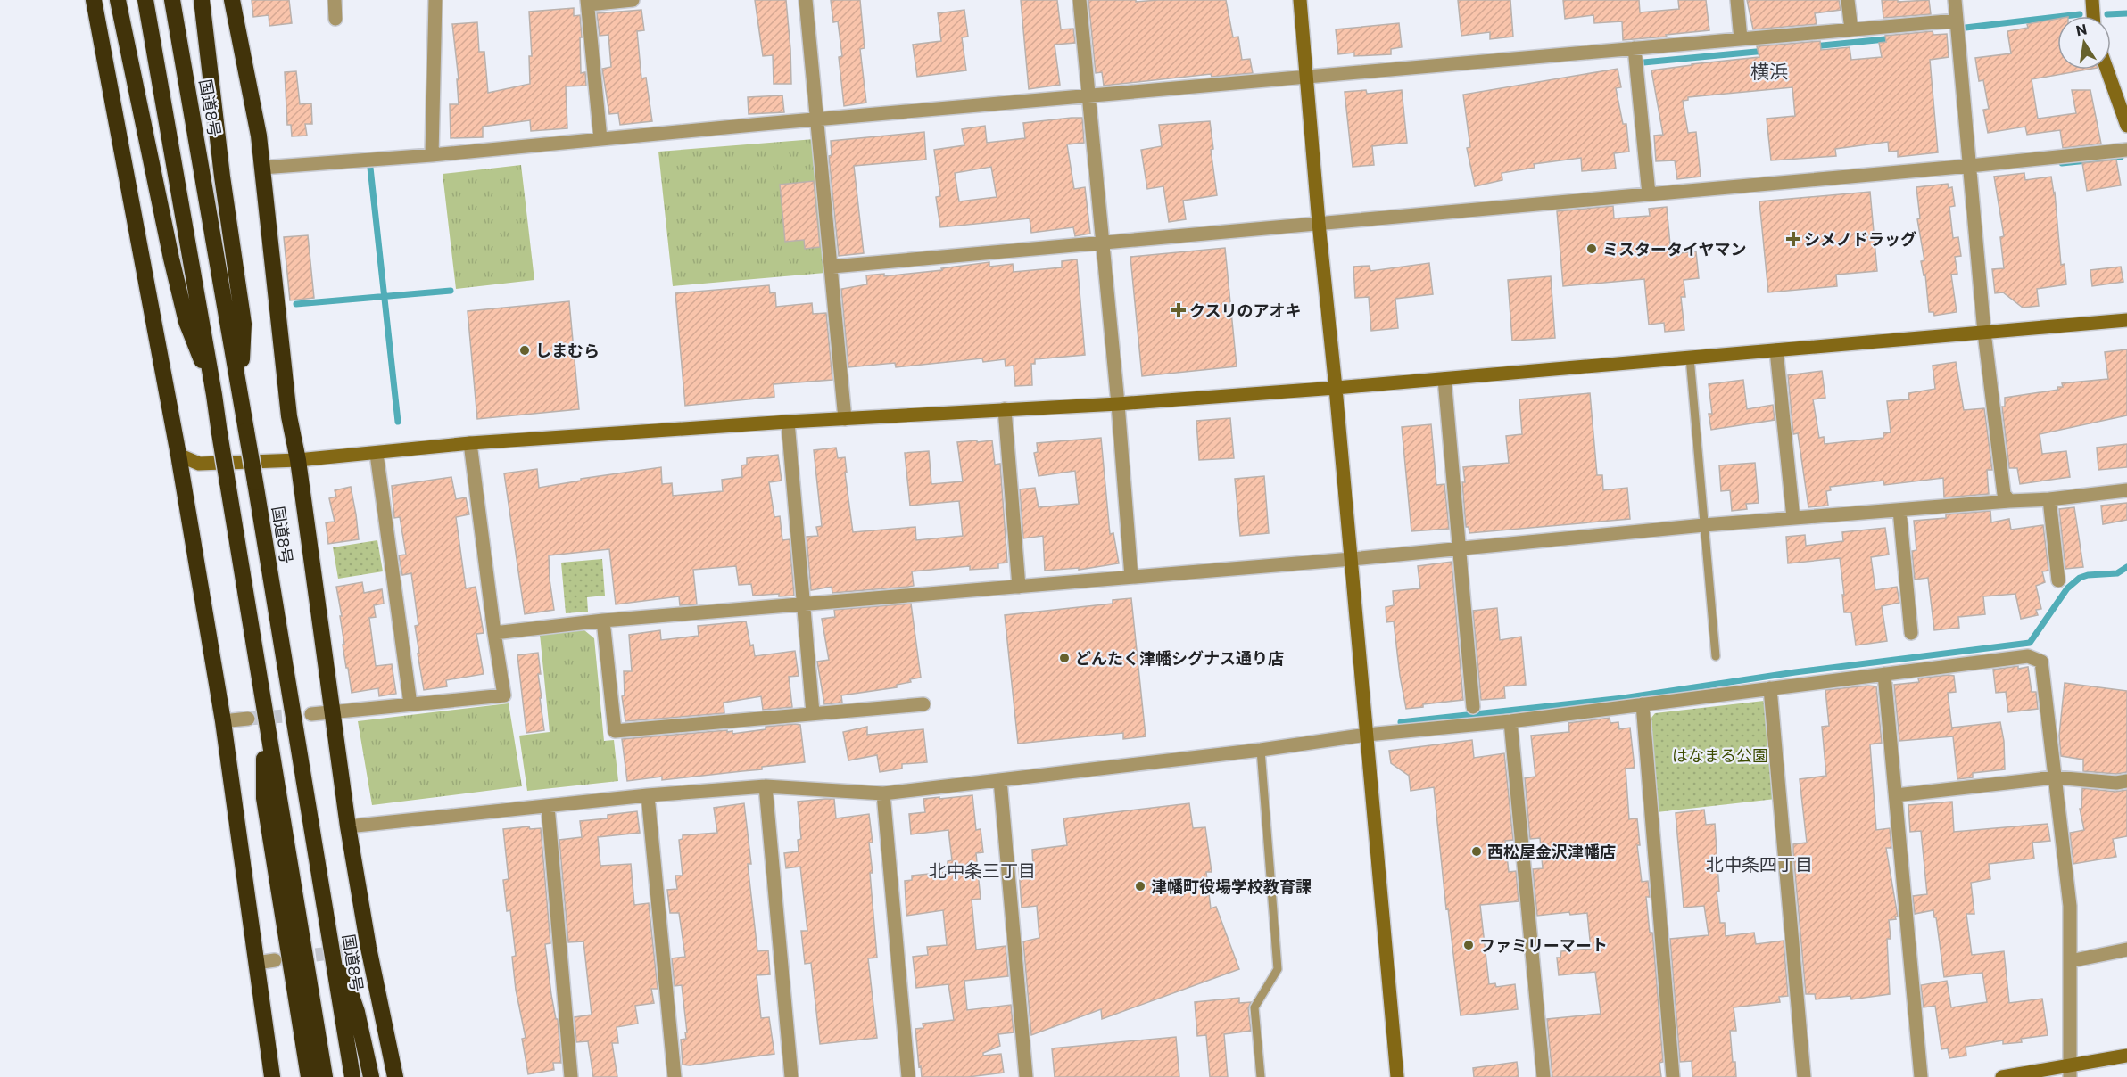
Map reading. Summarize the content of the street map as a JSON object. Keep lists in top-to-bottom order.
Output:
{
  "streets": {
    "highway": ["国道8号"]
  },
  "districts": ["横浜", "北中条四丁目", "北中条三丁目"],
  "parks": ["はなまる公園"],
  "places": {
    "health": ["シメノドラッグ", "クスリのアオキ"],
    "other": [
      "ミスタータイヤマン",
      "しまむら",
      "どんたく津幡シグナス通り店",
      "西松屋金沢津幡店",
      "津幡町役場学校教育課",
      "ファミリーマート"
    ]
  },
  "north": "top"
}
